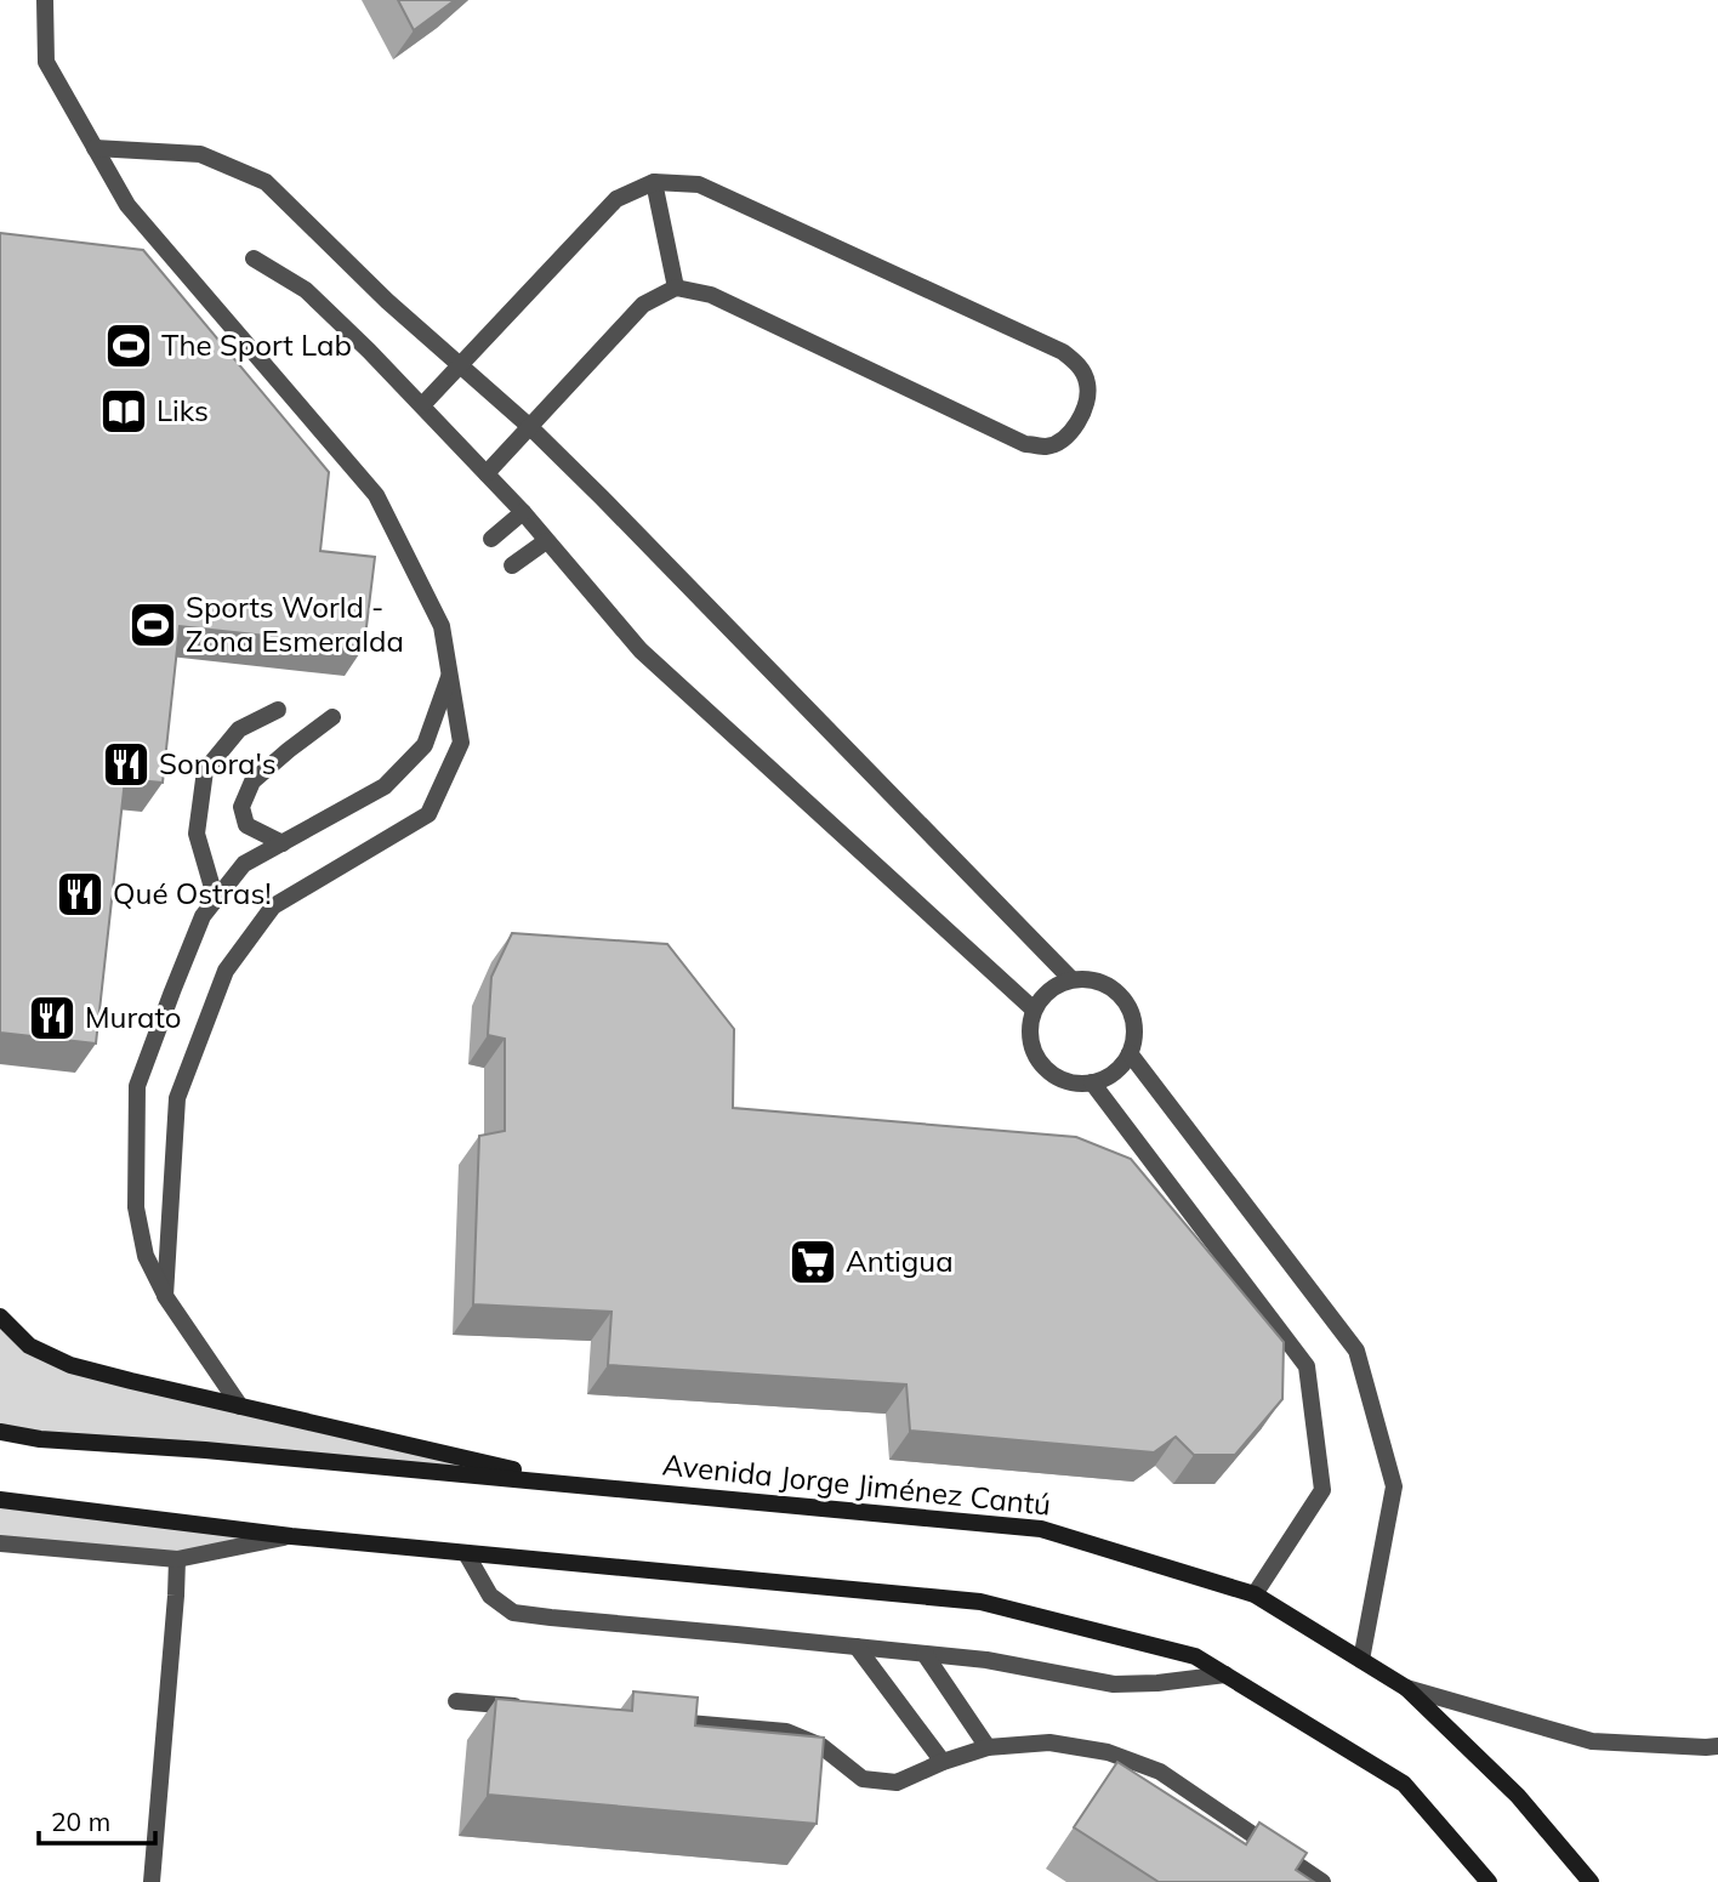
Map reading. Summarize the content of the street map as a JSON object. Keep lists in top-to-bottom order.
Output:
{
  "streets": {
    "main road": ["Avenida Jorge Jiménez Cantú"]
  },
  "places": {
    "sports": ["The Sport Lab", "Sports World - Zona Esmeralda"],
    "library": ["Liks"],
    "restaurant": ["Sonora's", "Qué Ostras!", "Murato"],
    "supermarket": ["Antigua"]
  },
  "scale_bar": "20 m"
}
